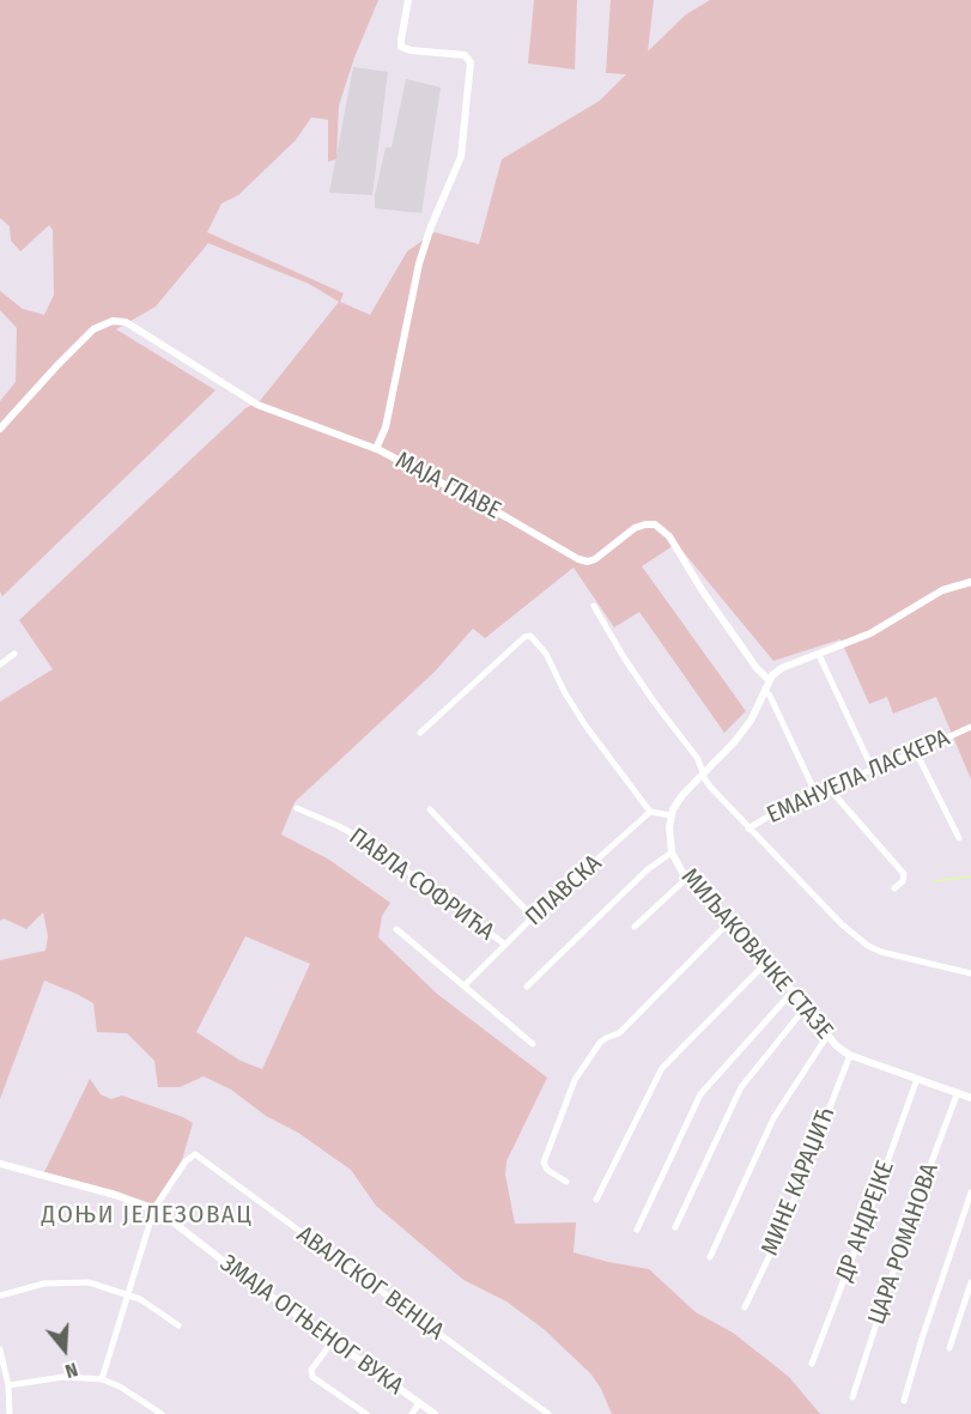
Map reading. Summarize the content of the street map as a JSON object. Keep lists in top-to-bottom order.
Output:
{
  "streets": {
    "street": [
      "МАЈА ГЛАВЕ",
      "ЕМАНУЕЛА ЛАСКЕРА",
      "ПАВЛА СОФРИЋА",
      "ПЛАВСКА",
      "МИЉАКОВАЧКЕ СТАЗЕ",
      "МИНЕ КАРАЏИЋ",
      "ДР АНДРЕЈКЕ",
      "ЦАРА РОМАНОВА",
      "АВАЛСКОГ ВЕНЦА",
      "ЗМАЈА ОГЊЕНОГ ВУКА"
    ]
  },
  "crossings": [
    ["ПАВЛА СОФРИЋА", "ПЛАВСКА"],
    ["МИЉАКОВАЧКЕ СТАЗЕ", "МИНЕ КАРАЏИЋ"],
    ["МИЉАКОВАЧКЕ СТАЗЕ", "ДР АНДРЕЈКЕ"],
    ["МИЉАКОВАЧКЕ СТАЗЕ", "ЦАРА РОМАНОВА"],
    ["АВАЛСКОГ ВЕНЦА", "ЗМАЈА ОГЊЕНОГ ВУКА"]
  ],
  "districts": ["ДОЊИ ЈЕЛЕЗОВАЦ"],
  "north": "bottom"
}
